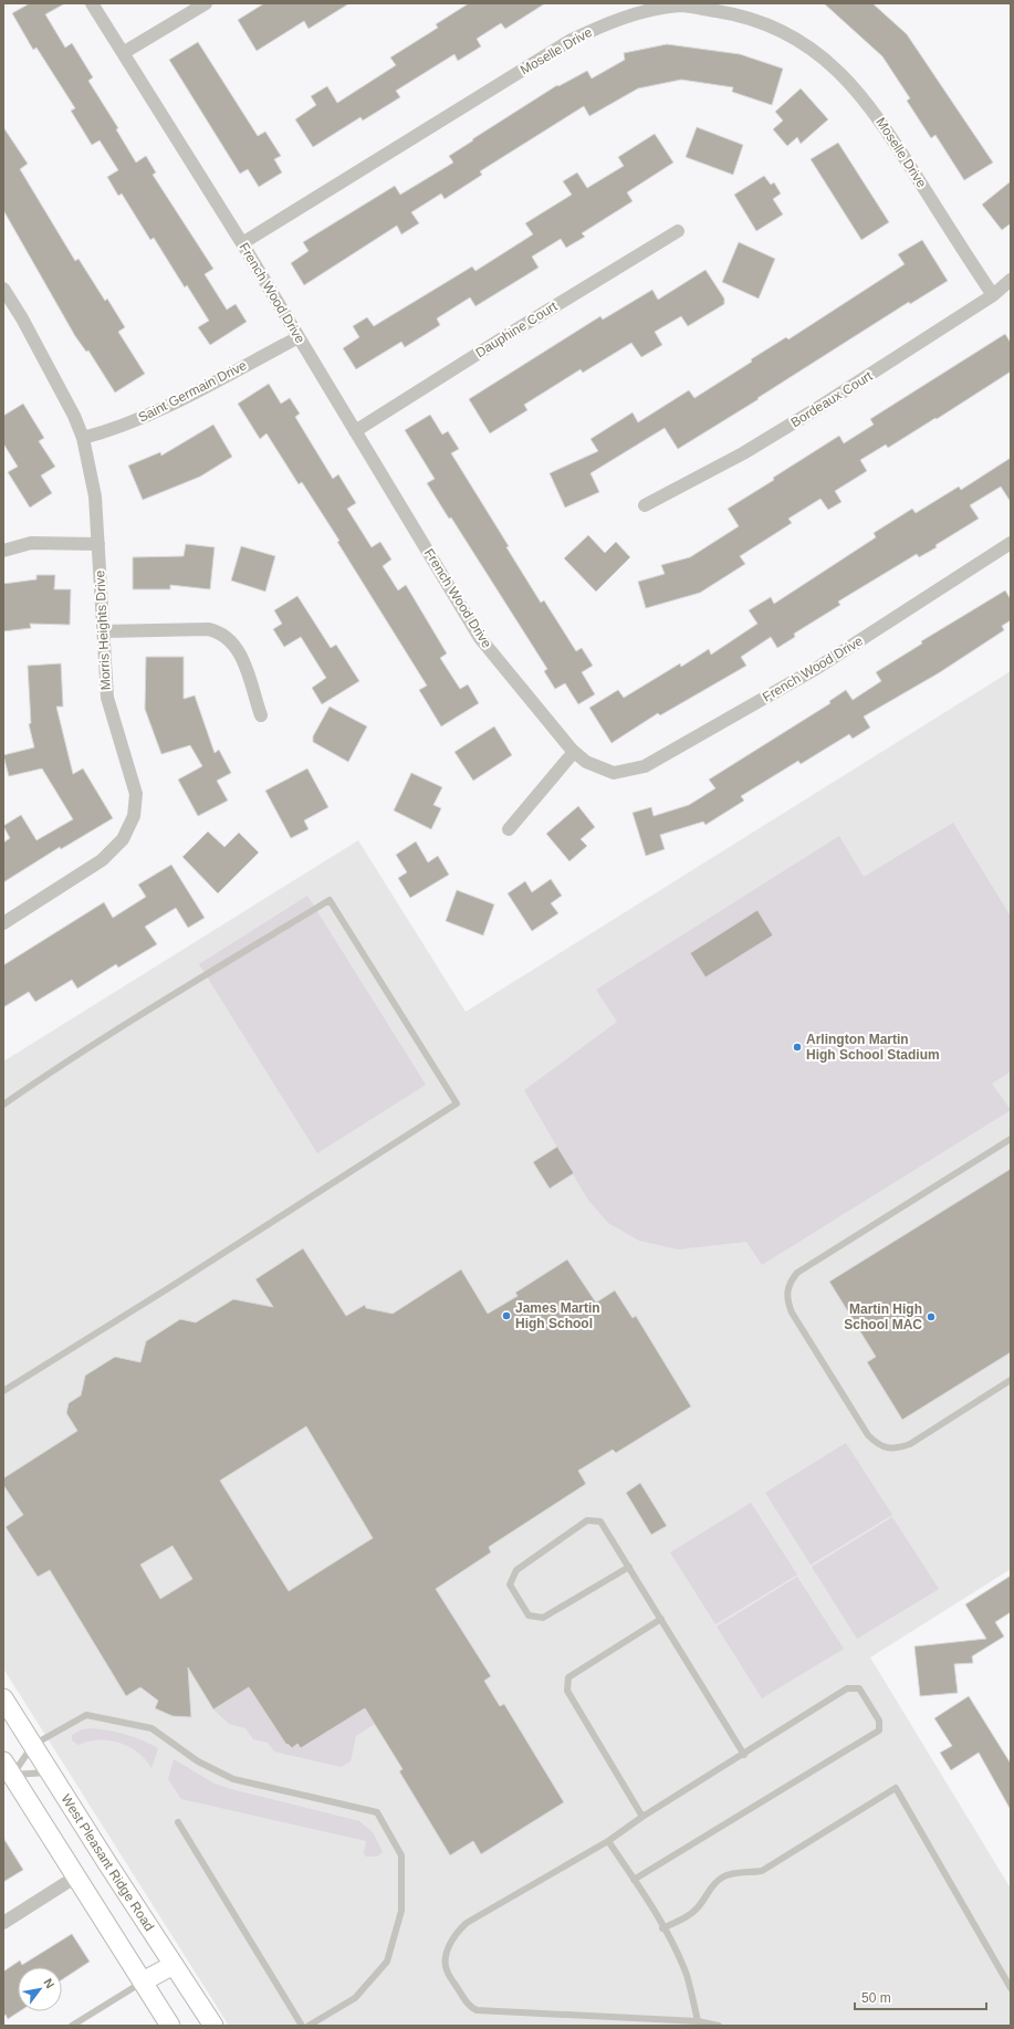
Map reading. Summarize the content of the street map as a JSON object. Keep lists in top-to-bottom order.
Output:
{
  "streets": {
    "main road": ["West Pleasant Ridge Road"],
    "street": [
      "Moselle Drive",
      "French Wood Drive",
      "Dauphine Court",
      "Saint Germain Drive",
      "Bordeaux Court",
      "Morris Heights Drive"
    ]
  },
  "crossings": [
    ["Moselle Drive", "French Wood Drive"],
    ["Moselle Drive", "Bordeaux Court"],
    ["French Wood Drive", "Dauphine Court"],
    ["French Wood Drive", "Saint Germain Drive"],
    ["Saint Germain Drive", "Morris Heights Drive"]
  ],
  "places": ["Arlington Martin High School Stadium", "James Martin High School", "Martin High School MAC"],
  "scale_bar": "50 m",
  "north": "top right"
}
